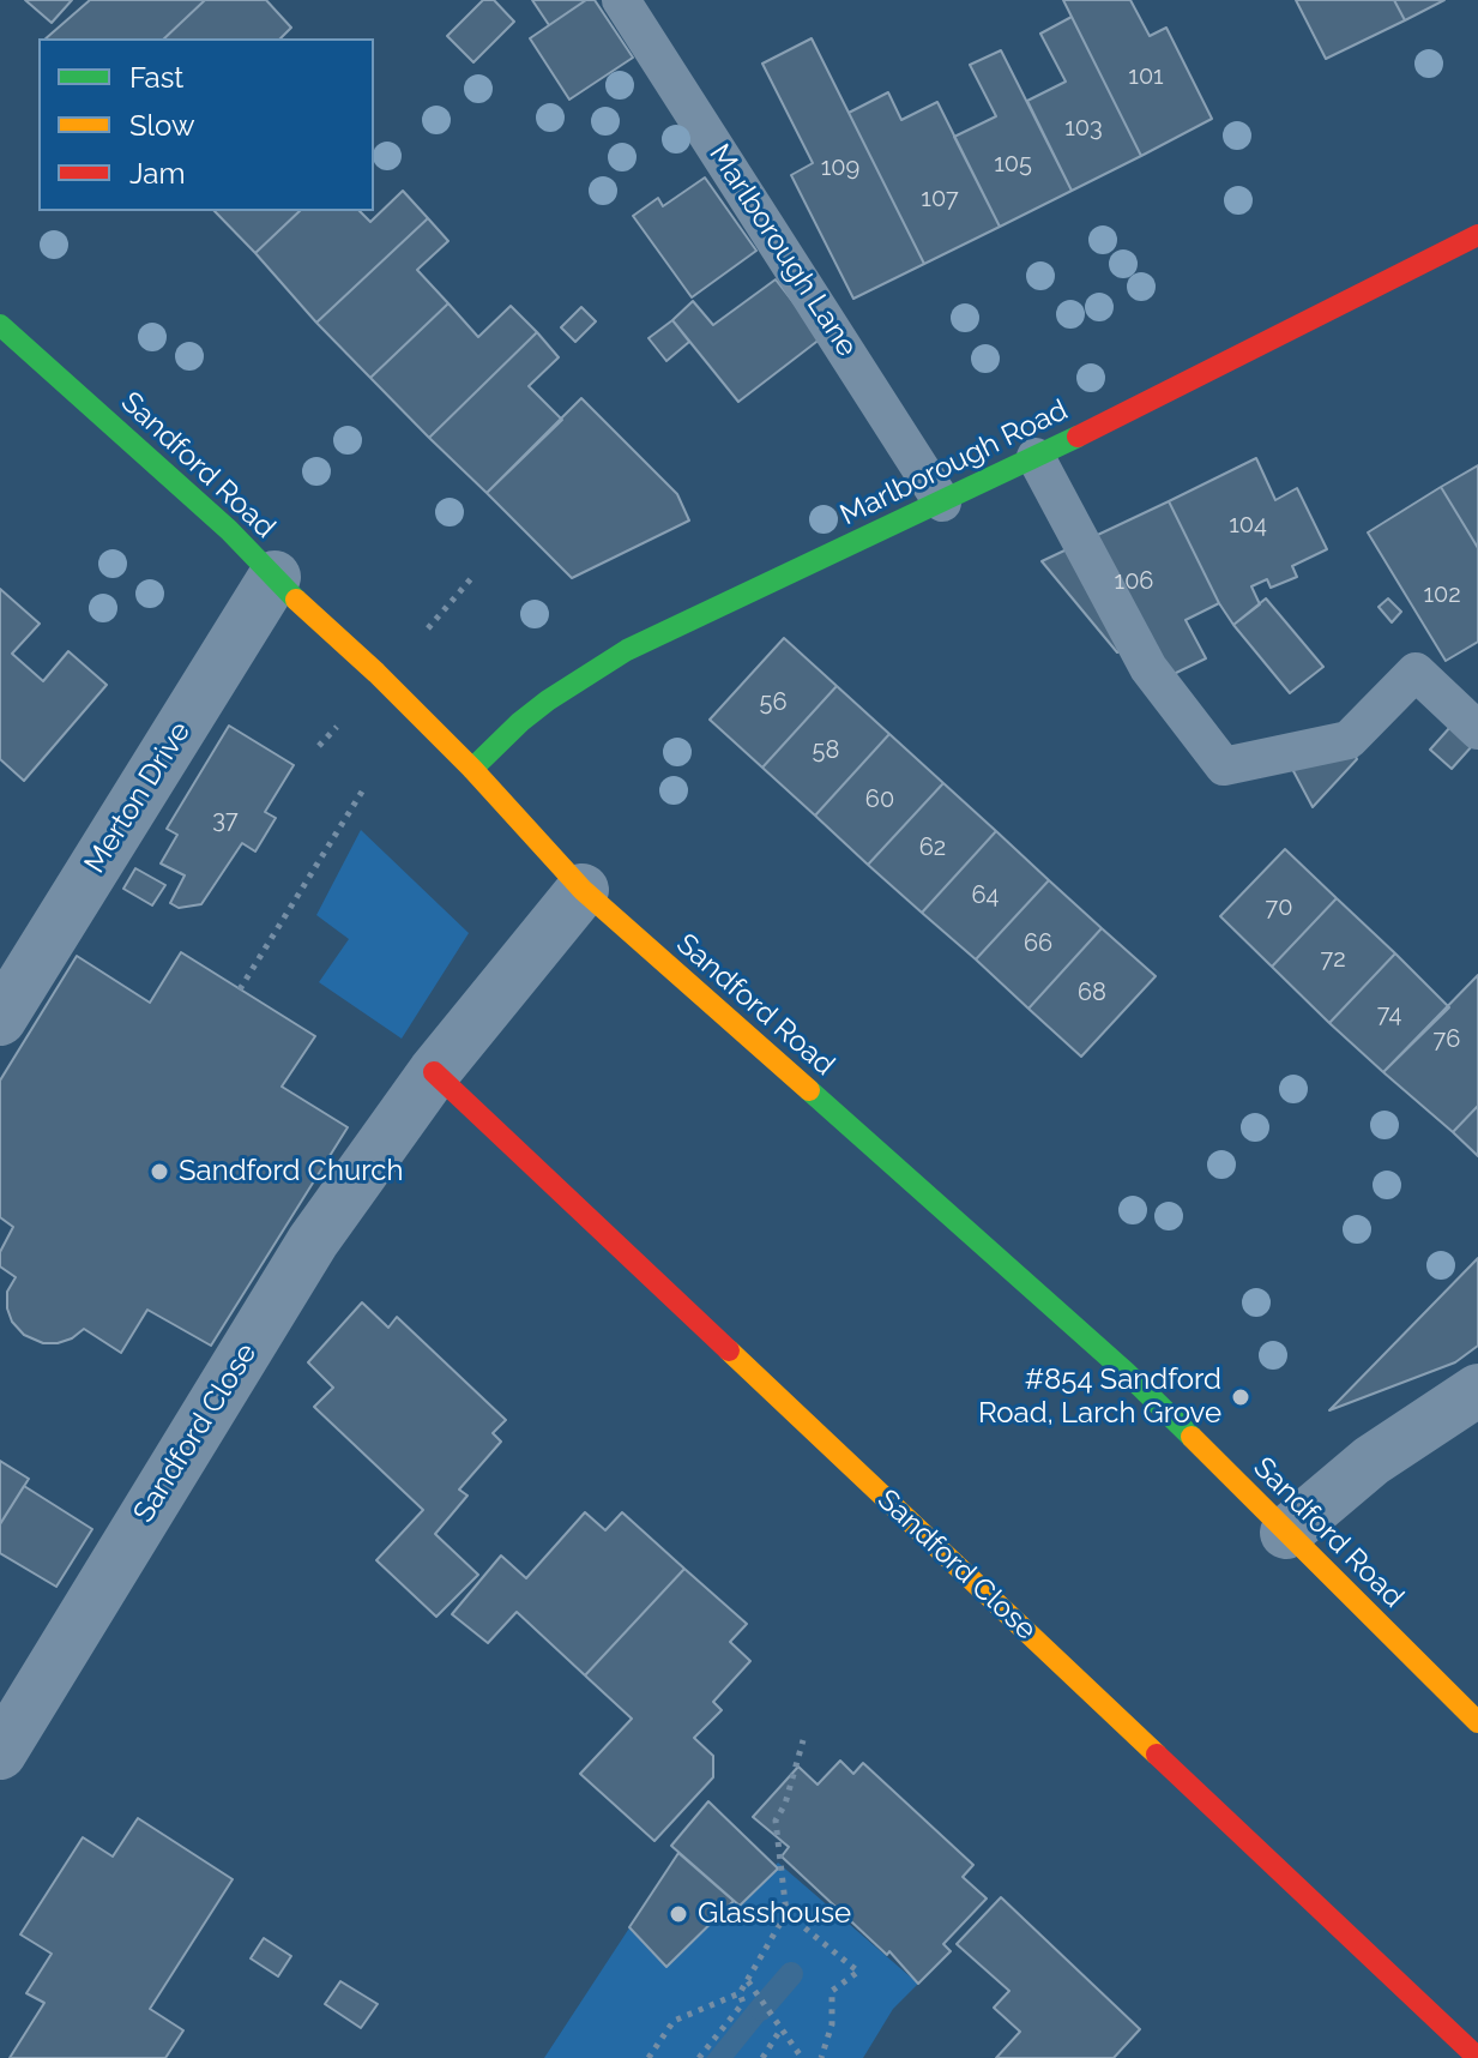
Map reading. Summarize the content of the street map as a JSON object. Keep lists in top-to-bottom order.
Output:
{
  "streets": {
    "street": [
      "Marlborough Road",
      "Sandford Road",
      "Merton Drive",
      "Sandford Close"
    ],
    "lane": ["Marlborough Lane"]
  },
  "crossings": [
    ["Marlborough Lane", "Marlborough Road"],
    ["Marlborough Road", "Sandford Road"],
    ["Sandford Road", "Merton Drive"],
    ["Sandford Road", "Sandford Close"]
  ],
  "places": ["Sandford Church", "#854 Sandford Road, Larch Grove", "Glasshouse"],
  "house_numbers": [
    "101",
    "103",
    "105",
    "109",
    "107",
    "104",
    "106",
    "102",
    "56",
    "58",
    "60",
    "37",
    "62",
    "64",
    "70",
    "66",
    "72",
    "68",
    "74",
    "76"
  ],
  "legend": ["Fast", "Slow", "Jam"]
}
